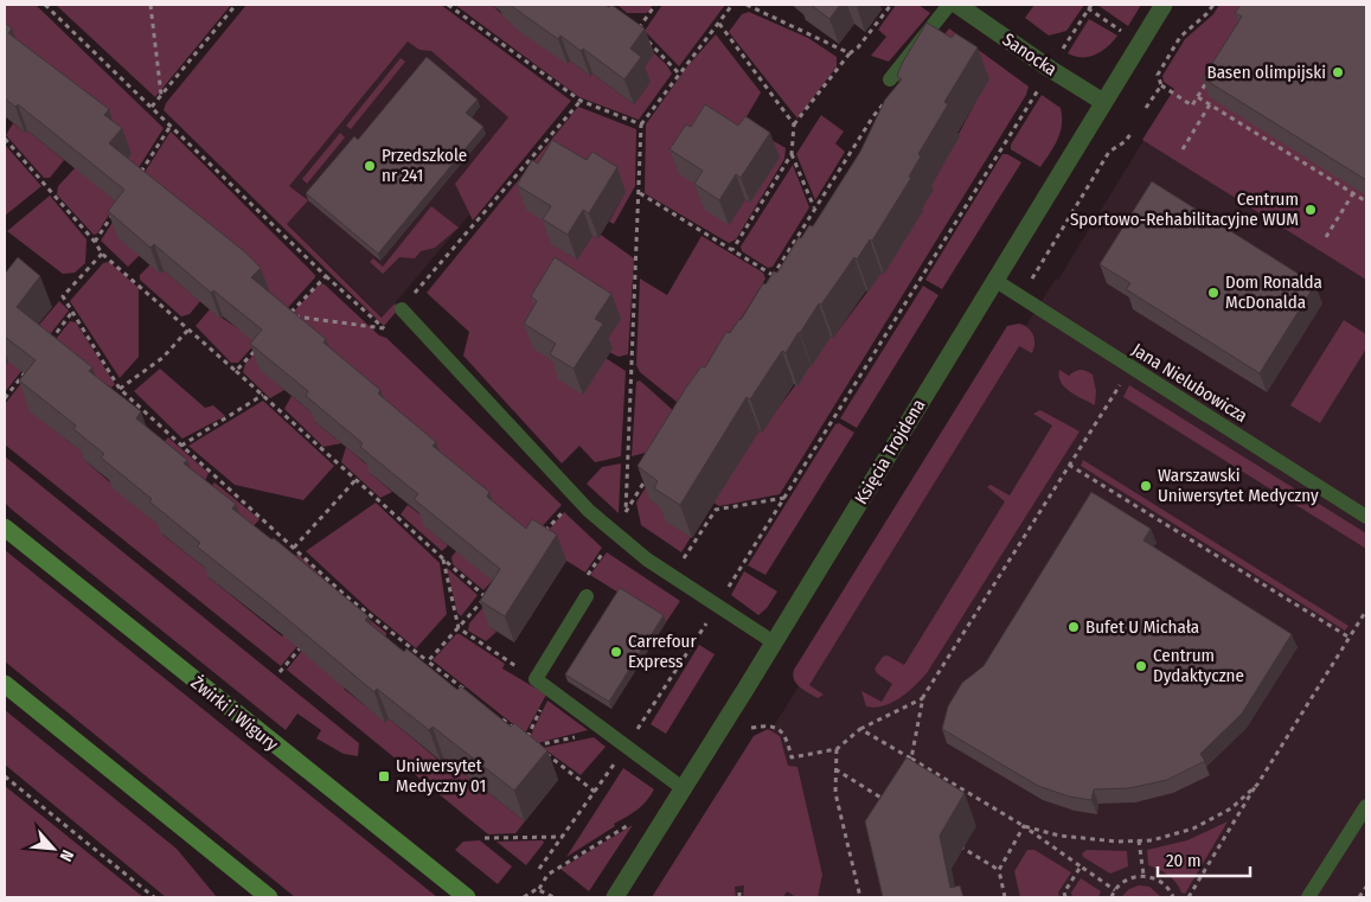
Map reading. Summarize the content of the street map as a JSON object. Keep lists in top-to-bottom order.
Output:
{
  "streets": {
    "main road": ["Żwirki i Wigury"],
    "street": ["Sanocka", "Księcia Trojdena"],
    "lane": ["Jana Nielubowicza"]
  },
  "crossings": [
    ["Sanocka", "Księcia Trojdena"],
    ["Jana Nielubowicza", "Księcia Trojdena"]
  ],
  "places": {
    "other": [
      "Basen olimpijski",
      "Przedszkole nr 241",
      "Centrum Sportowo-Rehabilitacyjne WUM",
      "Dom Ronalda McDonalda",
      "Warszawski Uniwersytet Medyczny",
      "Bufet U Michała",
      "Carrefour Express",
      "Centrum Dydaktyczne"
    ],
    "transit": ["Uniwersytet Medyczny 01"]
  },
  "scale_bar": "20 m",
  "north": "bottom right"
}
